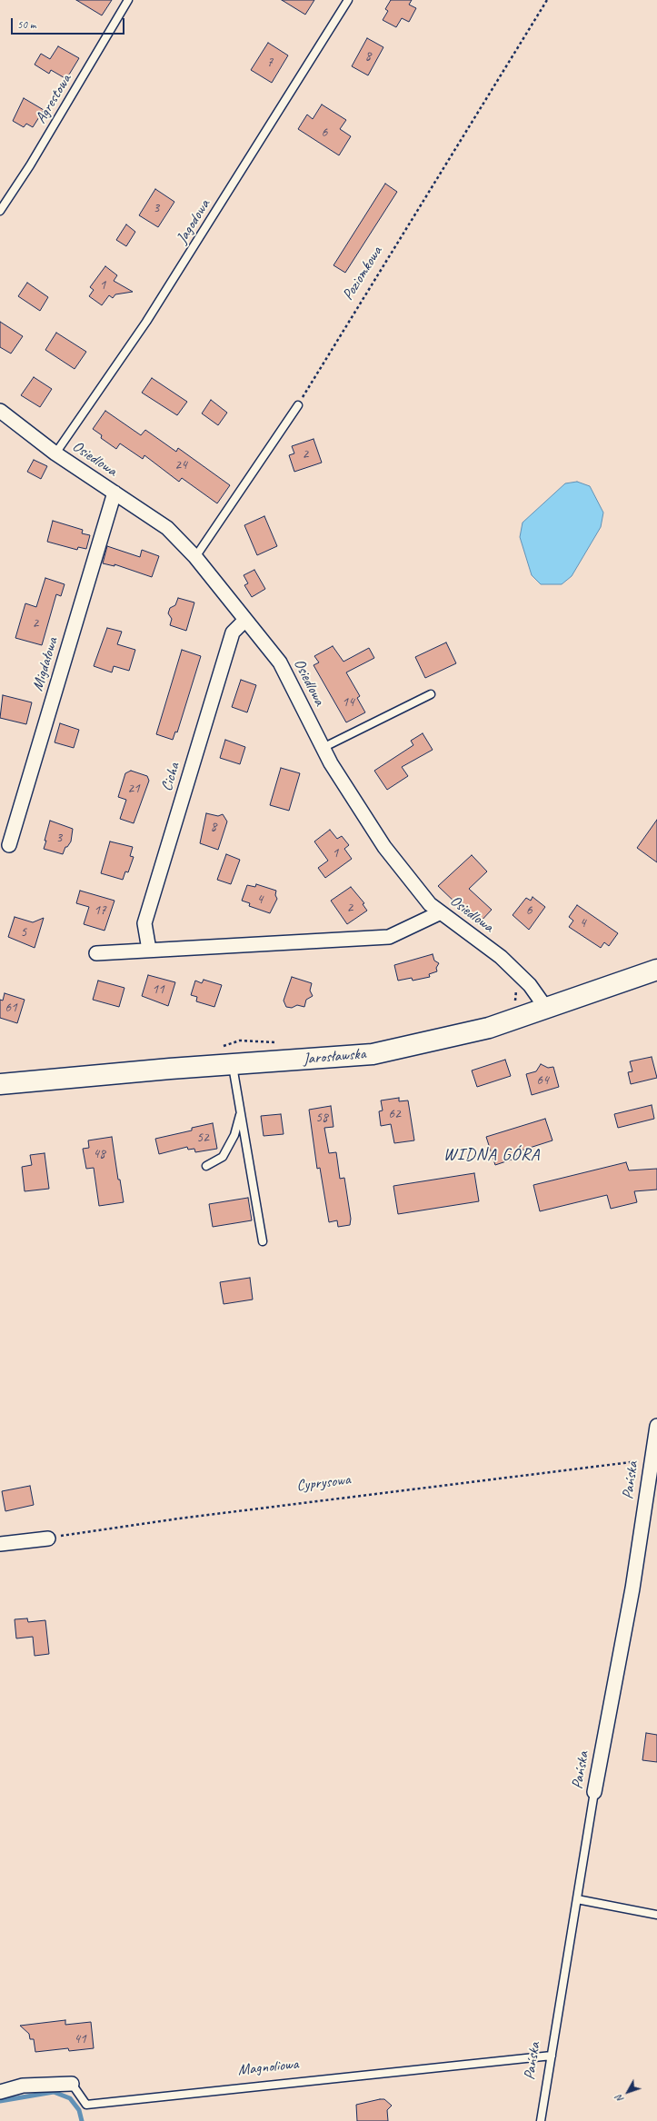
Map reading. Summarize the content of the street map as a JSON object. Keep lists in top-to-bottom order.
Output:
{
  "streets": {
    "main road": ["Jarosławska"],
    "street": [
      "Osiedlowa",
      "Migdałowa",
      "Cicha",
      "Pańska",
      "Magnoliowa"
    ],
    "lane": ["Agrestowa", "Jagodowa"],
    "path": ["Poziomkowa", "Cyprysowa"]
  },
  "crossings": [
    ["Jagodowa", "Osiedlowa"],
    ["Osiedlowa", "Migdałowa"],
    ["Osiedlowa", "Cicha"],
    ["Osiedlowa", "Jarosławska"],
    ["Pańska", "Cyprysowa"],
    ["Pańska", "Magnoliowa"]
  ],
  "districts": ["WIDNA GÓRA"],
  "house_numbers": [
    "8",
    "7",
    "6",
    "3",
    "1",
    "2",
    "24",
    "2",
    "14",
    "21",
    "8",
    "3",
    "1",
    "4",
    "2",
    "17",
    "6",
    "4",
    "5",
    "11",
    "61",
    "64",
    "62",
    "58",
    "52",
    "48",
    "41"
  ],
  "scale_bar": "50 m",
  "north": "bottom left"
}
